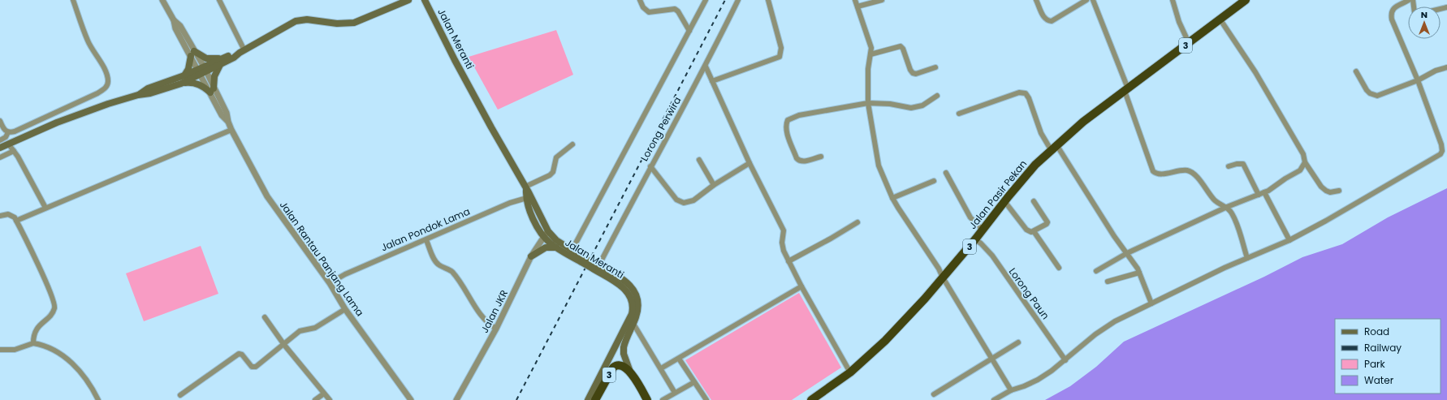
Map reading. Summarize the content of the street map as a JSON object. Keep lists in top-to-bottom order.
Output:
{
  "streets": {
    "highway": ["3", "Jalan Pasir Pekan"],
    "main road": ["Jalan Meranti"],
    "street": [
      "Lorong Perwira",
      "Jalan Pondok Lama",
      "Jalan Rantau Panjang Lama",
      "Lorong Paun",
      "Jalan JKR"
    ]
  },
  "crossings": [
    ["Jalan Meranti", "Lorong Perwira"],
    ["Jalan Meranti", "Jalan Pondok Lama"],
    ["Jalan Meranti", "Jalan JKR"],
    ["3", "Jalan Pasir Pekan"],
    ["Jalan Pasir Pekan", "Lorong Paun"],
    ["Jalan Pondok Lama", "Jalan Rantau Panjang Lama"]
  ],
  "legend": [
    "Road",
    "Railway",
    "Park",
    "Water"
  ],
  "north": "top"
}
